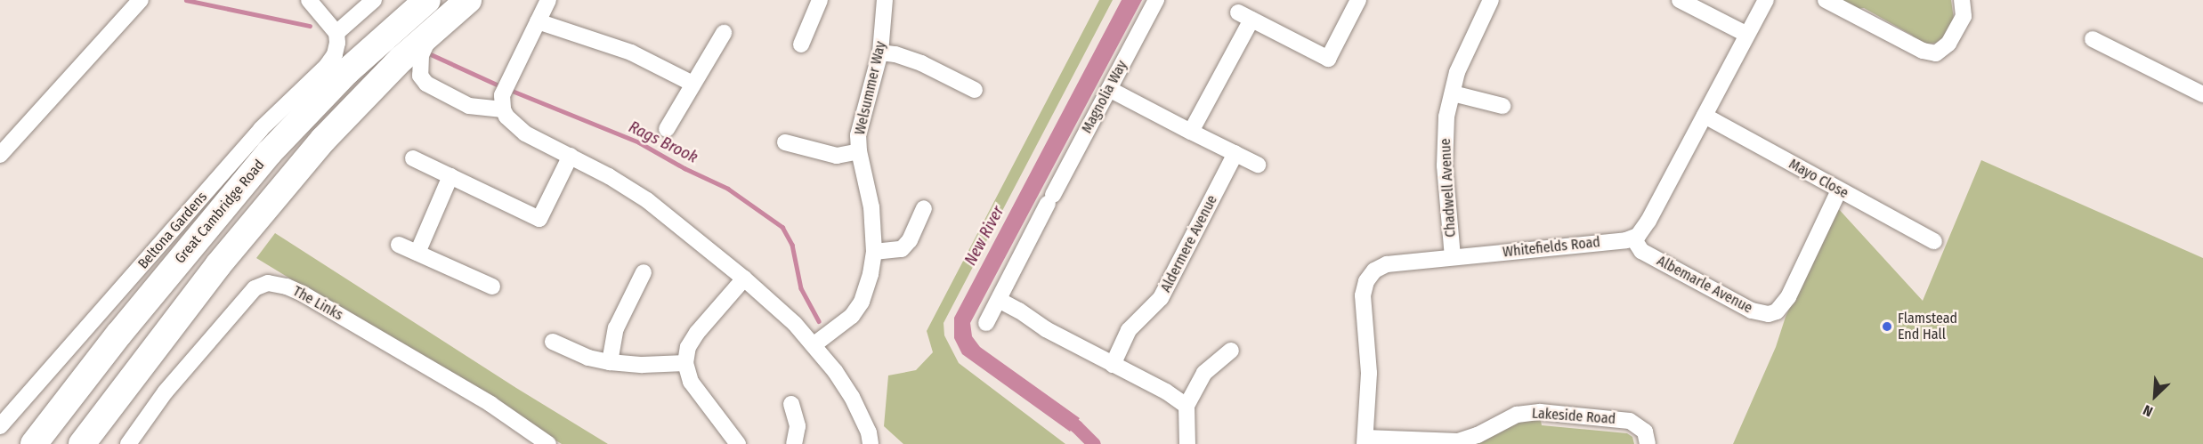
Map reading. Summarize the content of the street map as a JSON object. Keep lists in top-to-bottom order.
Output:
{
  "streets": {
    "highway": ["Great Cambridge Road"],
    "street": [
      "Welsummer Way",
      "Magnolia Way",
      "Mayo Close",
      "Chadwell Avenue",
      "Beltona Gardens",
      "Aldermere Avenue",
      "Whitefields Road",
      "Albemarle Avenue",
      "The Links",
      "Lakeside Road"
    ]
  },
  "crossings": [
    ["Mayo Close", "Albemarle Avenue"],
    ["Chadwell Avenue", "Whitefields Road"],
    ["Whitefields Road", "Albemarle Avenue"],
    ["Whitefields Road", "Lakeside Road"]
  ],
  "water": ["Rags Brook", "New River"],
  "places": ["Flamstead End Hall"],
  "north": "bottom left"
}
